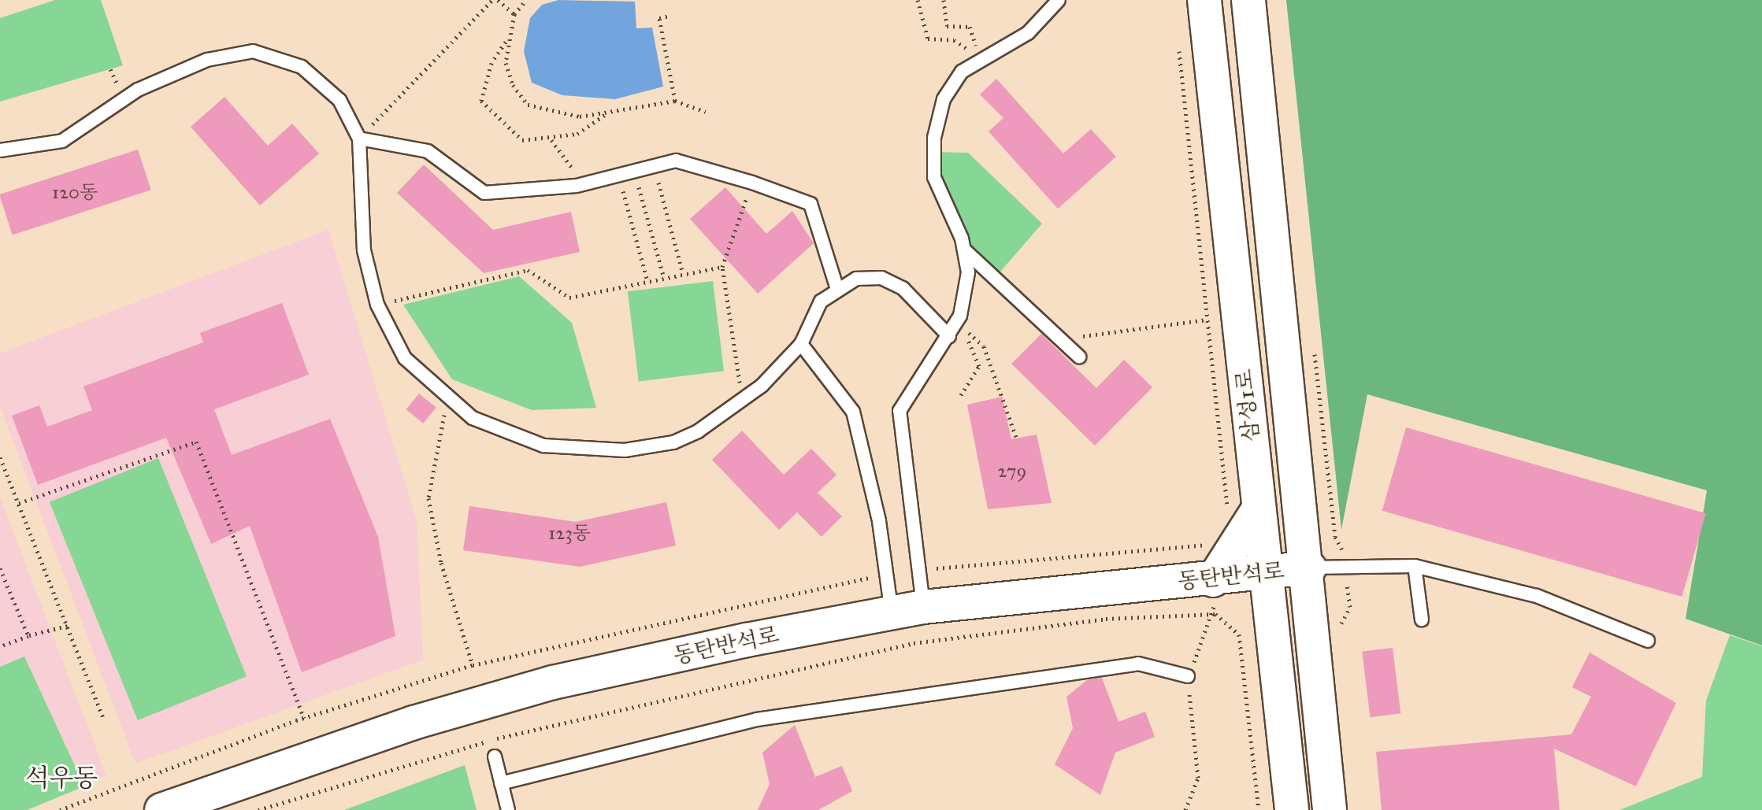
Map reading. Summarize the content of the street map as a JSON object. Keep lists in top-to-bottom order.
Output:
{
  "streets": {
    "street": ["삼성1로", "동탄반석로"]
  },
  "crossings": [
    ["삼성1로", "동탄반석로"]
  ],
  "districts": ["석우동"],
  "house_numbers": ["120동", "279", "123동"]
}
